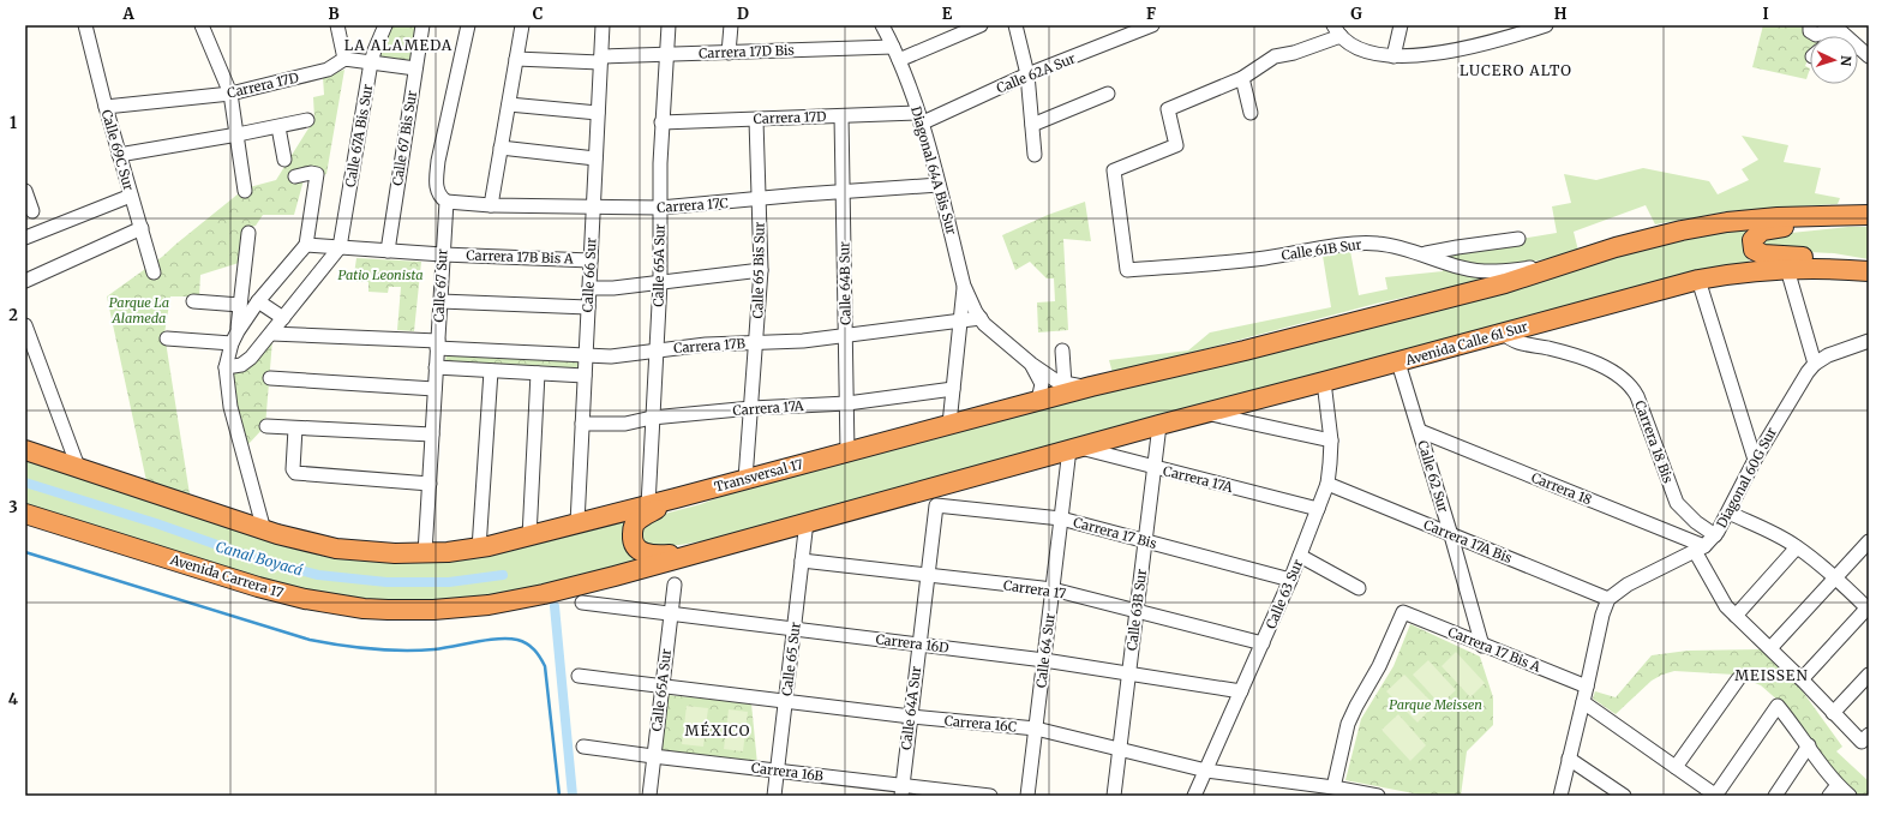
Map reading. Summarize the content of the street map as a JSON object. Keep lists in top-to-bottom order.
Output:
{
  "streets": {
    "highway": ["Avenida Calle 61 Sur", "Transversal 17", "Avenida Carrera 17"],
    "street": [
      "Carrera 17D Bis",
      "Calle 62A Sur",
      "Carrera 17D",
      "Calle 67A Bis Sur",
      "Calle 67 Bis Sur",
      "Calle 69C Sur",
      "Diagonal 64A Bis Sur",
      "Carrera 17C",
      "Calle 61B Sur",
      "Carrera 17B Bis A",
      "Calle 65A Sur",
      "Calle 65 Bis Sur",
      "Calle 66 Sur",
      "Calle 64B Sur",
      "Calle 67 Sur",
      "Carrera 17B",
      "Carrera 17A",
      "Carrera 18 Bis",
      "Calle 62 Sur",
      "Diagonal 60G Sur",
      "Carrera 18",
      "Carrera 17 Bis",
      "Carrera 17A Bis",
      "Carrera 17",
      "Calle 63 Sur",
      "Calle 63B Sur",
      "Carrera 16D",
      "Carrera 17 Bis A",
      "Calle 64 Sur",
      "Calle 65 Sur",
      "Calle 64A Sur",
      "Carrera 16C",
      "Carrera 16B"
    ]
  },
  "crossings": [
    ["Carrera 17D Bis", "Diagonal 64A Bis Sur"],
    ["Carrera 17D Bis", "Calle 65A Sur"],
    ["Carrera 17D Bis", "Calle 66 Sur"],
    ["Calle 62A Sur", "Carrera 17D"],
    ["Calle 62A Sur", "Diagonal 64A Bis Sur"],
    ["Carrera 17D", "Calle 69C Sur"],
    ["Carrera 17D", "Diagonal 64A Bis Sur"],
    ["Carrera 17D", "Calle 65A Sur"],
    ["Carrera 17D", "Calle 65 Bis Sur"],
    ["Carrera 17D", "Calle 64B Sur"],
    ["Calle 67A Bis Sur", "Carrera 17B Bis A"],
    ["Calle 67 Bis Sur", "Carrera 17B Bis A"],
    ["Diagonal 64A Bis Sur", "Carrera 17C"],
    ["Diagonal 64A Bis Sur", "Carrera 17B"],
    ["Carrera 17C", "Calle 65A Sur"],
    ["Carrera 17C", "Calle 65 Bis Sur"],
    ["Carrera 17C", "Calle 66 Sur"],
    ["Carrera 17C", "Calle 64B Sur"],
    ["Carrera 17C", "Calle 67 Sur"],
    ["Carrera 17B Bis A", "Calle 66 Sur"],
    ["Carrera 17B Bis A", "Calle 67 Sur"],
    ["Calle 65A Sur", "Carrera 17B"],
    ["Calle 65A Sur", "Carrera 17A"],
    ["Calle 65A Sur", "Transversal 17"],
    ["Calle 65A Sur", "Carrera 16D"],
    ["Calle 65A Sur", "Carrera 16C"],
    ["Calle 65A Sur", "Carrera 16B"],
    ["Calle 65 Bis Sur", "Carrera 17B"],
    ["Calle 65 Bis Sur", "Carrera 17A"],
    ["Calle 65 Bis Sur", "Transversal 17"],
    ["Calle 66 Sur", "Carrera 17B"],
    ["Calle 66 Sur", "Carrera 17A"],
    ["Calle 66 Sur", "Transversal 17"],
    ["Calle 64B Sur", "Carrera 17B"],
    ["Calle 64B Sur", "Carrera 17A"],
    ["Calle 64B Sur", "Transversal 17"],
    ["Calle 67 Sur", "Carrera 17B"],
    ["Calle 67 Sur", "Transversal 17"],
    ["Avenida Calle 61 Sur", "Carrera 17A"],
    ["Avenida Calle 61 Sur", "Carrera 18 Bis"],
    ["Avenida Calle 61 Sur", "Calle 62 Sur"],
    ["Avenida Calle 61 Sur", "Calle 63 Sur"],
    ["Avenida Calle 61 Sur", "Calle 63B Sur"],
    ["Avenida Calle 61 Sur", "Calle 64 Sur"],
    ["Carrera 17A", "Calle 63 Sur"],
    ["Carrera 17A", "Calle 63B Sur"],
    ["Carrera 17A", "Calle 64 Sur"],
    ["Carrera 18 Bis", "Diagonal 60G Sur"],
    ["Calle 62 Sur", "Carrera 18"],
    ["Calle 62 Sur", "Carrera 17A Bis"],
    ["Calle 62 Sur", "Carrera 17 Bis A"],
    ["Diagonal 60G Sur", "Carrera 18"],
    ["Diagonal 60G Sur", "Carrera 17A Bis"],
    ["Carrera 17 Bis", "Calle 63 Sur"],
    ["Carrera 17 Bis", "Calle 63B Sur"],
    ["Carrera 17 Bis", "Calle 64 Sur"],
    ["Carrera 17 Bis", "Calle 64A Sur"],
    ["Carrera 17A Bis", "Calle 63 Sur"],
    ["Carrera 17", "Calle 63 Sur"],
    ["Carrera 17", "Calle 63B Sur"],
    ["Carrera 17", "Calle 64 Sur"],
    ["Carrera 17", "Calle 65 Sur"],
    ["Carrera 17", "Calle 64A Sur"],
    ["Calle 63 Sur", "Carrera 16D"],
    ["Calle 63 Sur", "Carrera 16C"],
    ["Calle 63B Sur", "Carrera 16D"],
    ["Calle 63B Sur", "Carrera 16C"],
    ["Carrera 16D", "Calle 64 Sur"],
    ["Carrera 16D", "Calle 65 Sur"],
    ["Carrera 16D", "Calle 64A Sur"],
    ["Carrera 17 Bis A", "Carrera 16C"],
    ["Calle 64 Sur", "Carrera 16C"],
    ["Calle 65 Sur", "Carrera 16C"],
    ["Calle 65 Sur", "Carrera 16B"],
    ["Calle 64A Sur", "Carrera 16C"],
    ["Calle 64A Sur", "Carrera 16B"]
  ],
  "districts": [
    "LA ALAMEDA",
    "LUCERO ALTO",
    "MEISSEN",
    "MÉXICO"
  ],
  "water": ["Canal Boyacá"],
  "parks": ["Patio Leonista", "Parque La Alameda", "Parque Meissen"],
  "north": "right",
  "grid": {
    "columns": [
      "A",
      "B",
      "C",
      "D",
      "E",
      "F",
      "G",
      "H",
      "I"
    ],
    "rows": [
      "1",
      "2",
      "3",
      "4"
    ]
  }
}
